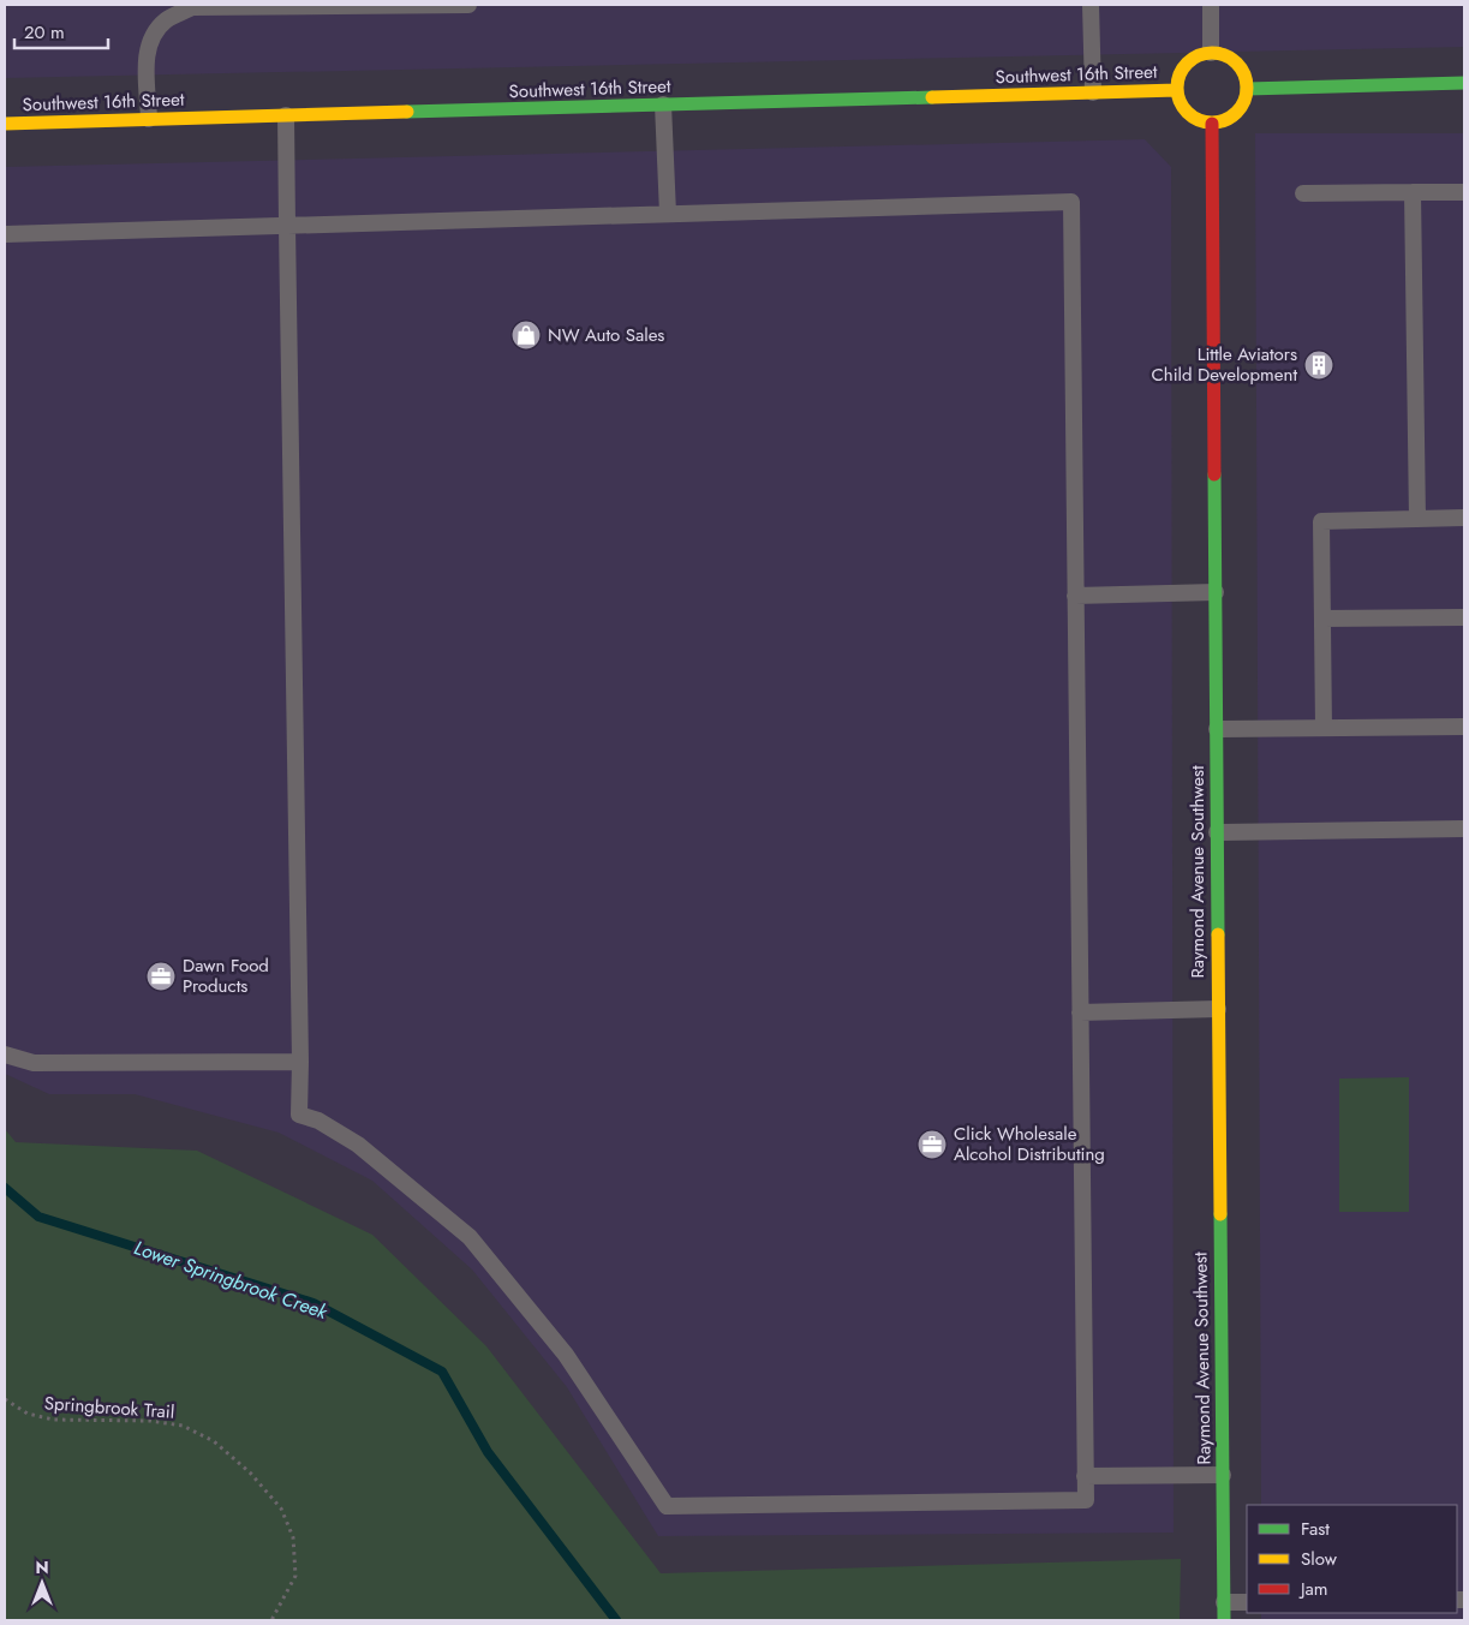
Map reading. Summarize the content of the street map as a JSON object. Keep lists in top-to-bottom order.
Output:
{
  "streets": {
    "street": ["Southwest 16th Street", "Raymond Avenue Southwest"],
    "path": ["Springbrook Trail"]
  },
  "crossings": [
    ["Southwest 16th Street", "Raymond Avenue Southwest"]
  ],
  "water": ["Lower Springbrook Creek"],
  "places": {
    "shop": ["NW Auto Sales"],
    "building": ["Little Aviators Child Development"],
    "office": ["Dawn Food Products", "Click Wholesale Alcohol Distributing"]
  },
  "legend": ["Fast", "Slow", "Jam"],
  "scale_bar": "20 m",
  "north": "top"
}
